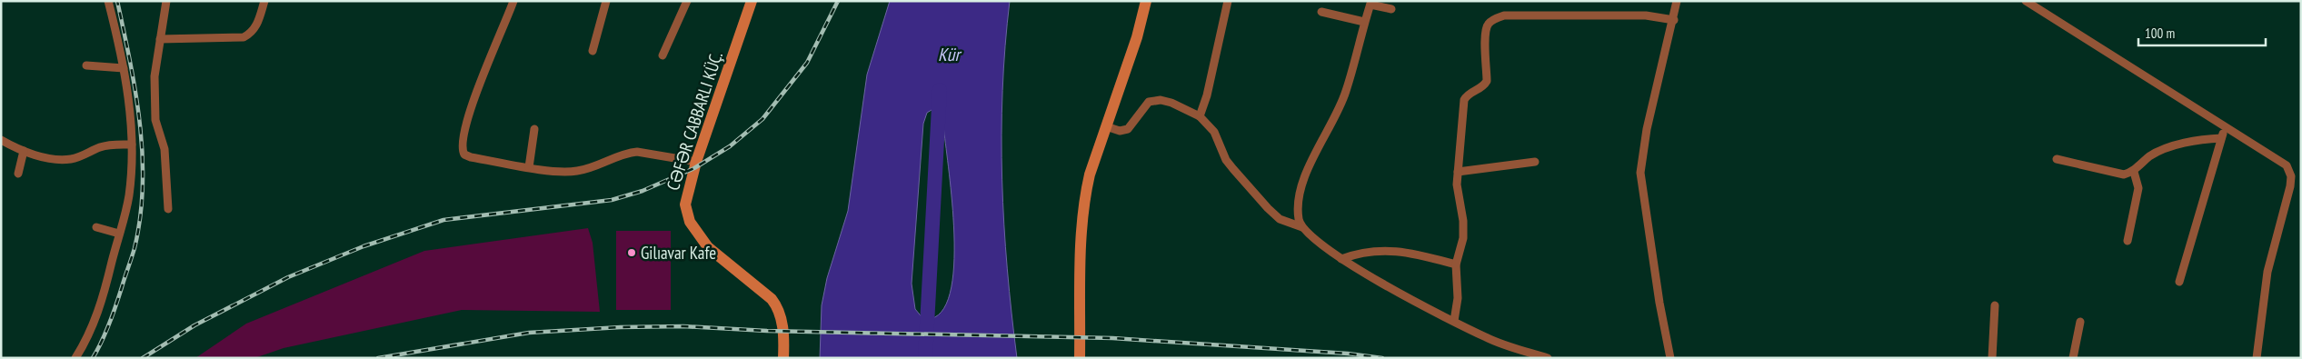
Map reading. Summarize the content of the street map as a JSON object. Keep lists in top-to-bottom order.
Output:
{
  "water": ["Kür"],
  "places": ["Gilıavar Kafe"],
  "scale_bar": "100 m"
}
